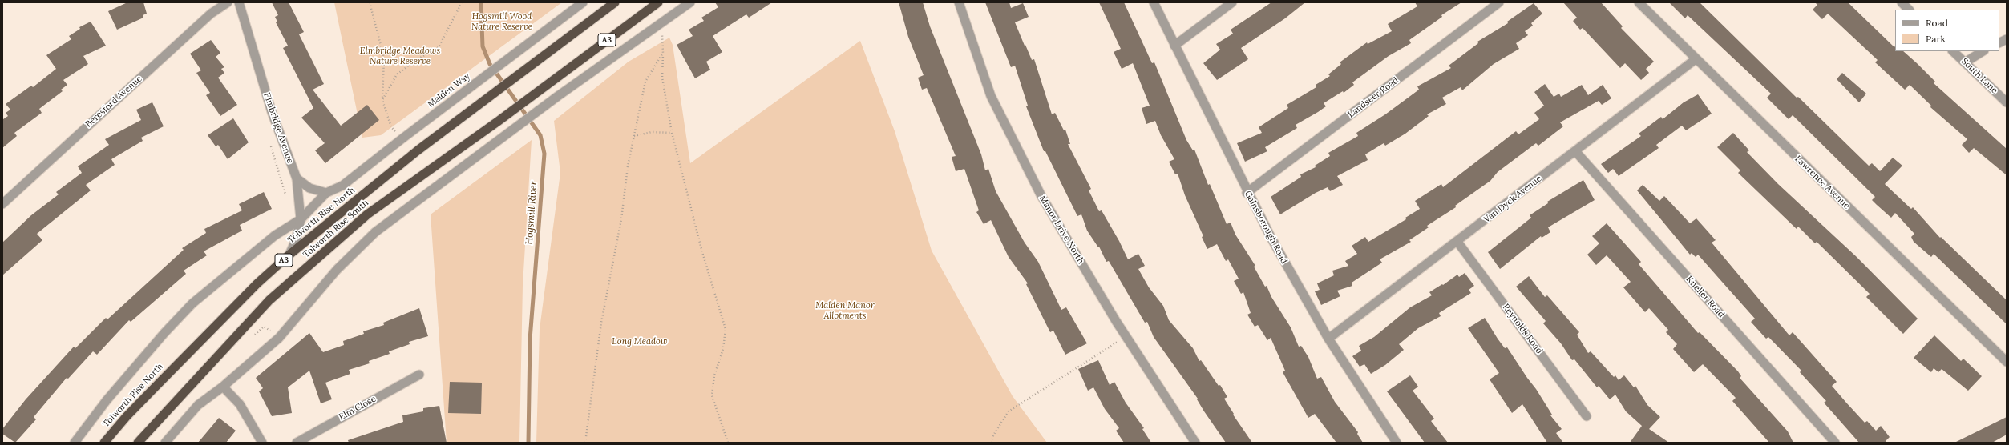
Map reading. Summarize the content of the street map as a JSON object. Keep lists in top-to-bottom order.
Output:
{
  "streets": {
    "highway": ["A3", "Tolworth Rise North", "Tolworth Rise South"],
    "street": [
      "South Lane",
      "Malden Way",
      "Landseer Road",
      "Beresford Avenue",
      "Elmbridge Avenue",
      "Lawrence Avenue",
      "Van Dyck Avenue",
      "Gainsborough Road",
      "Manor Drive North",
      "Kneller Road",
      "Reynolds Road",
      "Elm Close"
    ]
  },
  "crossings": [
    ["Malden Way", "Elmbridge Avenue"],
    ["Malden Way", "Tolworth Rise North"],
    ["Landseer Road", "Gainsborough Road"],
    ["Elmbridge Avenue", "Tolworth Rise North"],
    ["Lawrence Avenue", "Van Dyck Avenue"],
    ["Van Dyck Avenue", "Gainsborough Road"],
    ["Van Dyck Avenue", "Kneller Road"],
    ["Van Dyck Avenue", "Reynolds Road"]
  ],
  "water": ["Hogsmill River"],
  "parks": [
    "Hogsmill Wood Nature Reserve",
    "Elmbridge Meadows Nature Reserve",
    "Malden Manor Allotments",
    "Long Meadow"
  ],
  "legend": ["Road", "Park"]
}
